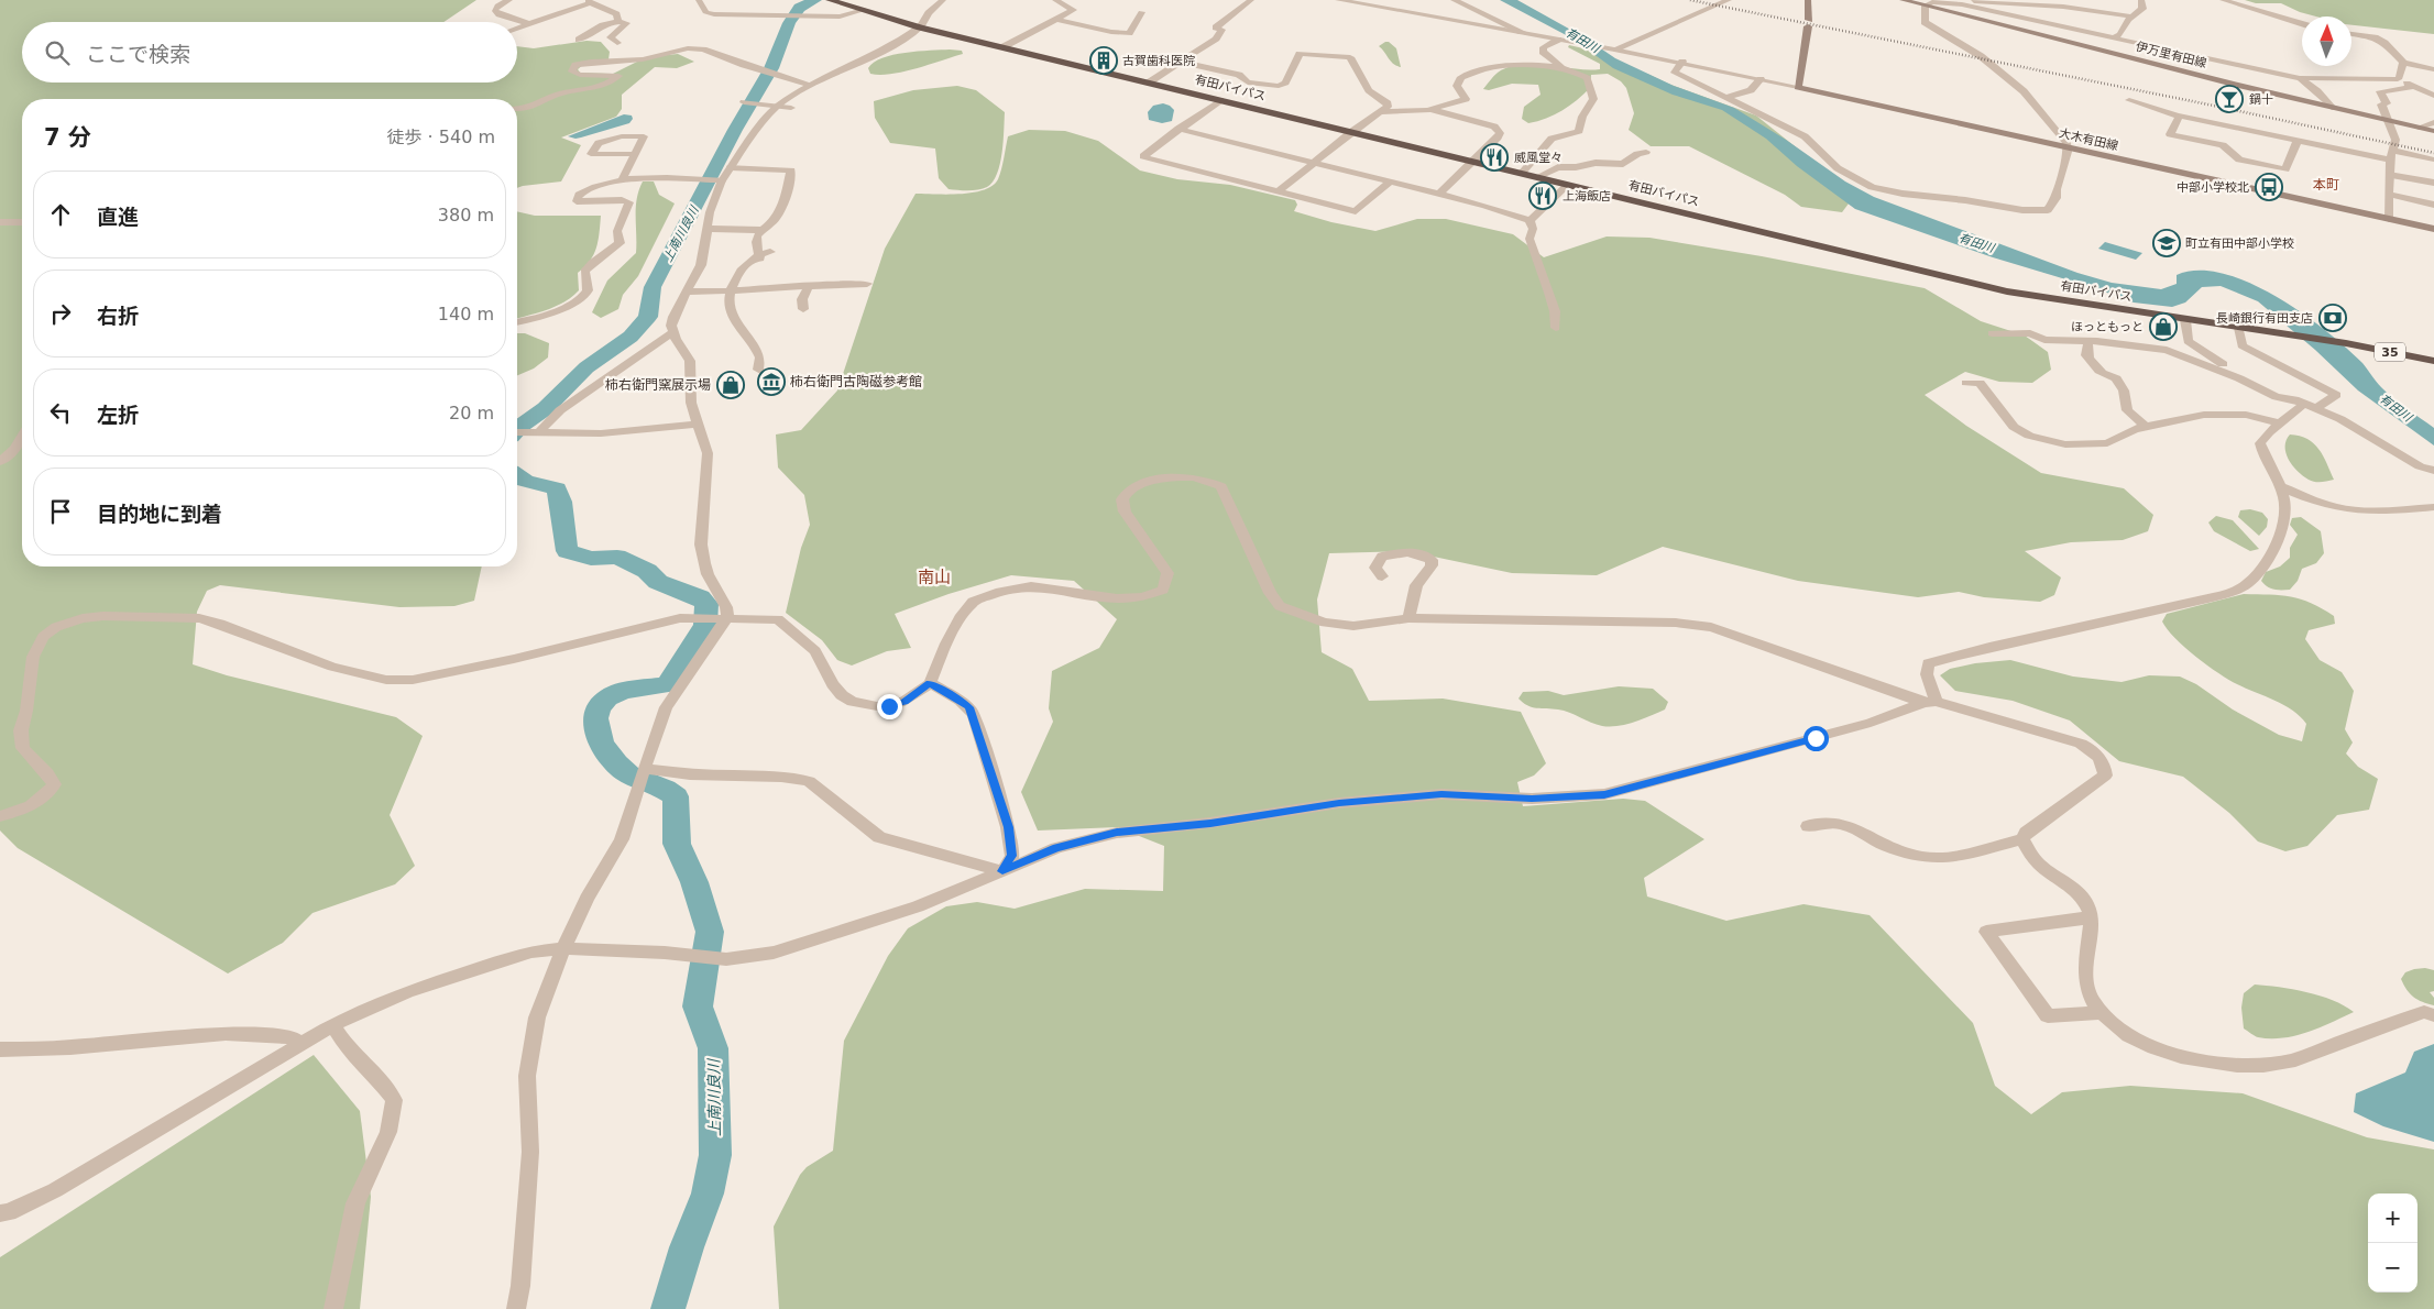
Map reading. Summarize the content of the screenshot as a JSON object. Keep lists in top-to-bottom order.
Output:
{
  "streets": {
    "highway": ["有田バイパス", "35"],
    "main road": ["伊万里有田線", "大木有田線"]
  },
  "districts": ["本町", "南山"],
  "water": ["有田川", "上南川良川"],
  "places": {
    "building": ["古賀歯科医院"],
    "bar": ["鍋十"],
    "restaurant": ["威風堂々", "上海飯店"],
    "bus stop": ["中部小学校北"],
    "school or university": ["町立有田中部小学校"],
    "bank": ["長崎銀行有田支店"],
    "shop": ["ほっともっと", "柿右衛門窯展示場"],
    "museum": ["柿右衛門古陶磁参考館"]
  },
  "north": "top",
  "page": {
    "search": "ここで検索",
    "heading": ["7 分", "徒歩 · 540 m"],
    "list": [
      ["直進", "380 m"],
      ["右折", "140 m"],
      ["左折", "20 m"],
      "目的地に到着"
    ],
    "map_buttons": ["+", "−"]
  }
}
